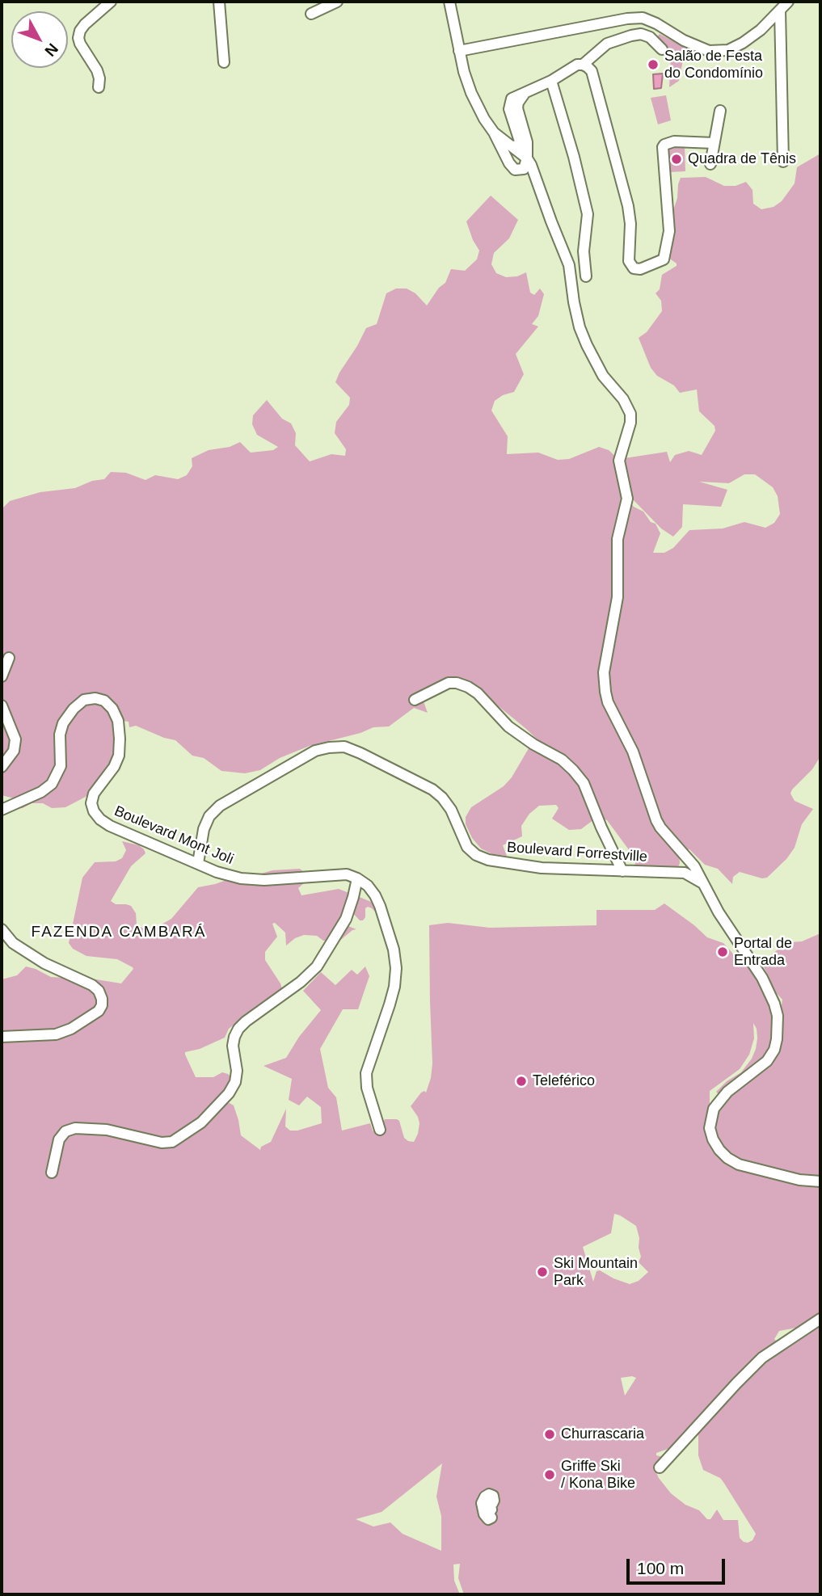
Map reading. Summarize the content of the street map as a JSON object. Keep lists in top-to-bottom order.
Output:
{
  "streets": {
    "street": ["Boulevard Mont Joli", "Boulevard Forrestville"]
  },
  "crossings": [
    ["Boulevard Mont Joli", "Boulevard Forrestville"]
  ],
  "districts": ["FAZENDA CAMBARÁ"],
  "places": [
    "Salão de Festa do Condomínio",
    "Quadra de Tênis",
    "Portal de Entrada",
    "Teleférico",
    "Ski Mountain Park",
    "Churrascaria",
    "Griffe Ski / Kona Bike"
  ],
  "scale_bar": "100 m",
  "north": "bottom right"
}
